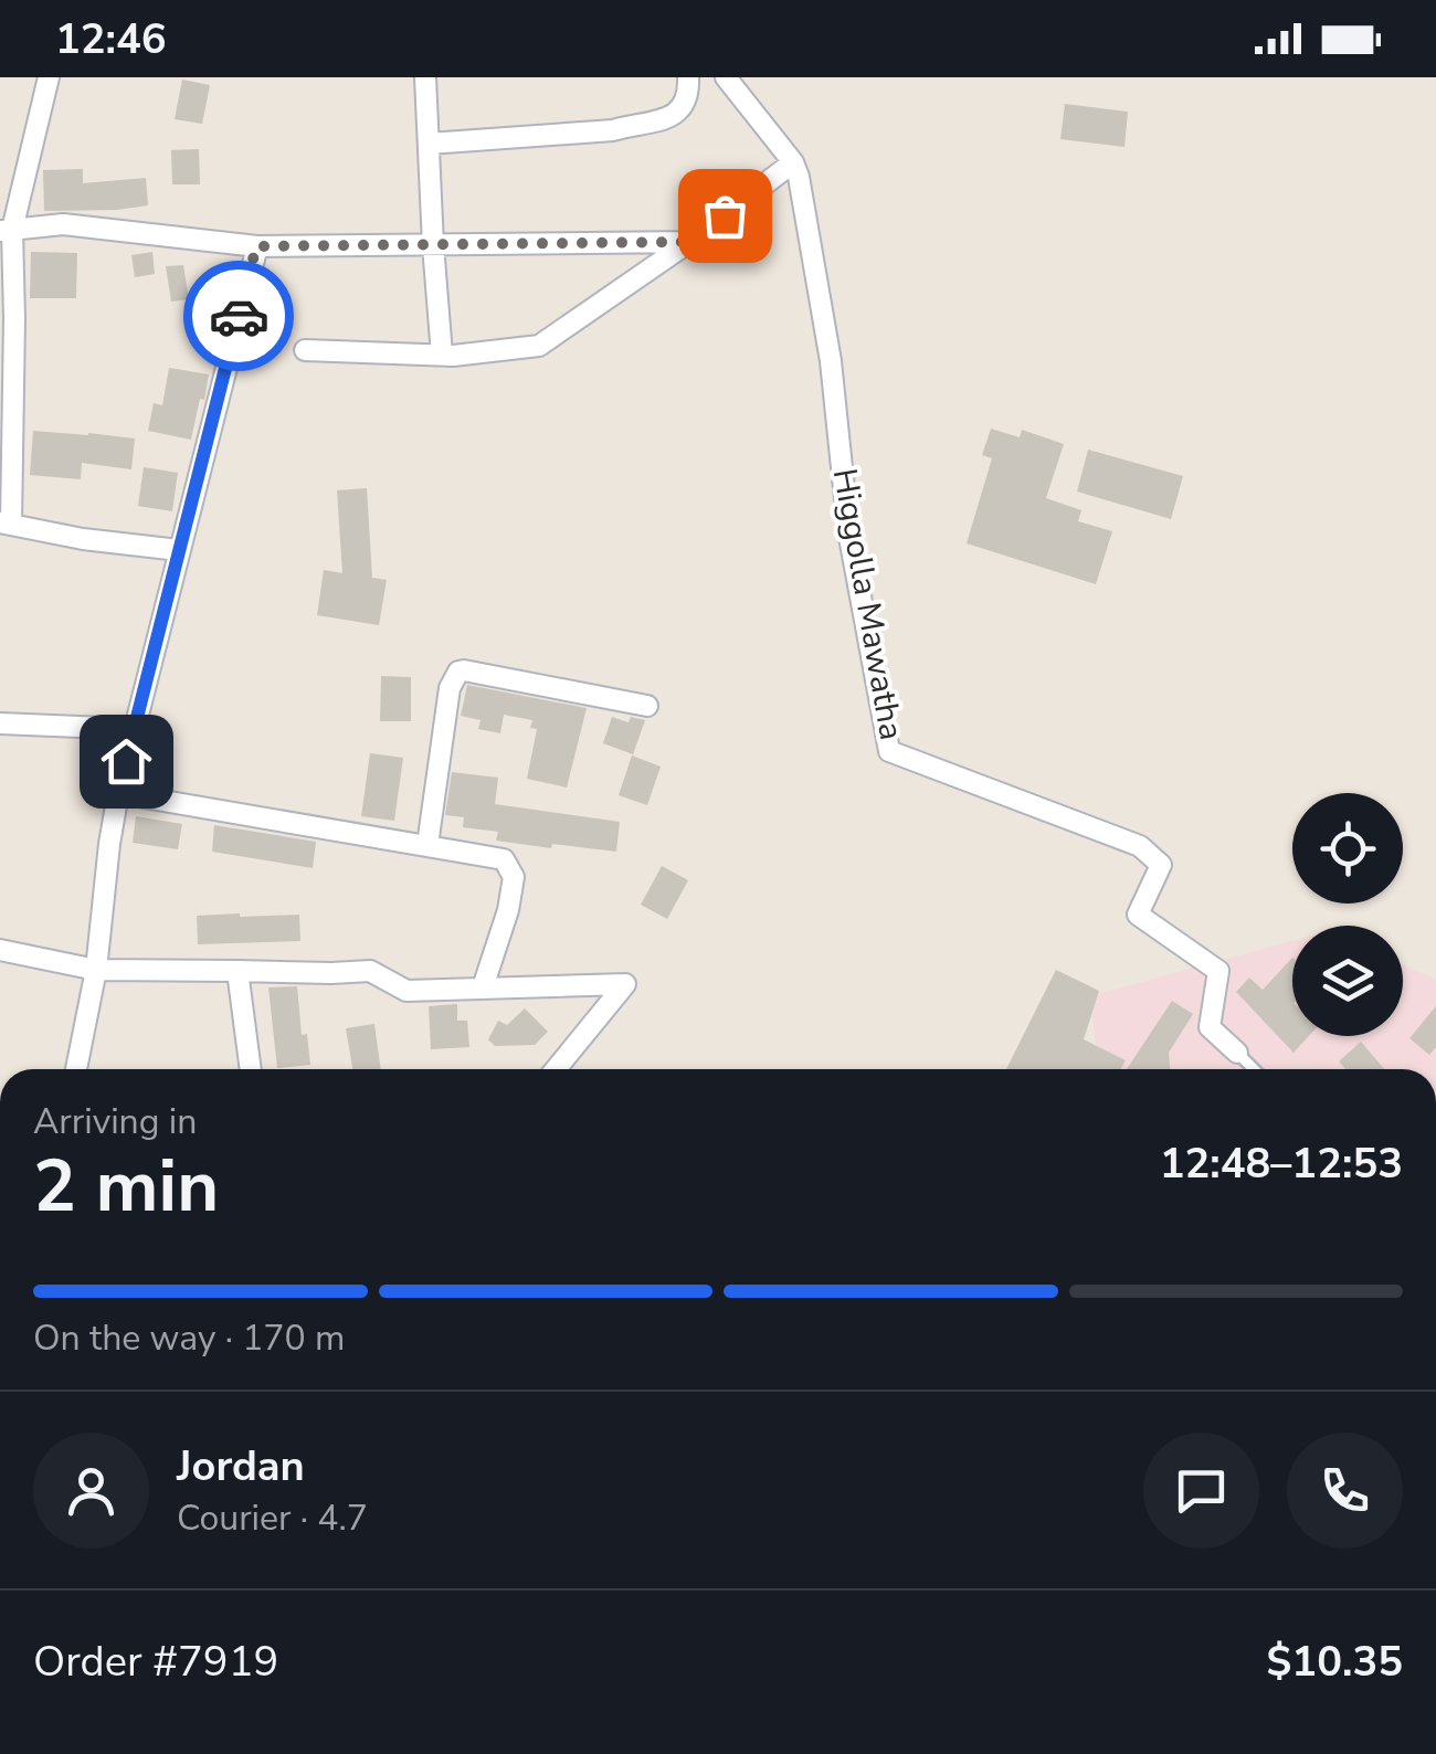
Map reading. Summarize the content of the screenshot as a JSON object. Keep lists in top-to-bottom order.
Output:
{
  "streets": {
    "street": ["Higgolla Mawatha"]
  },
  "page": {
    "status": "12:46",
    "heading": ["2 min", "Arriving in", "12:48–12:53"],
    "panel": [
      "Jordan",
      "Courier · 4.7",
      "Order #7919",
      "$10.35"
    ],
    "bar": "On the way · 170 m"
  }
}
